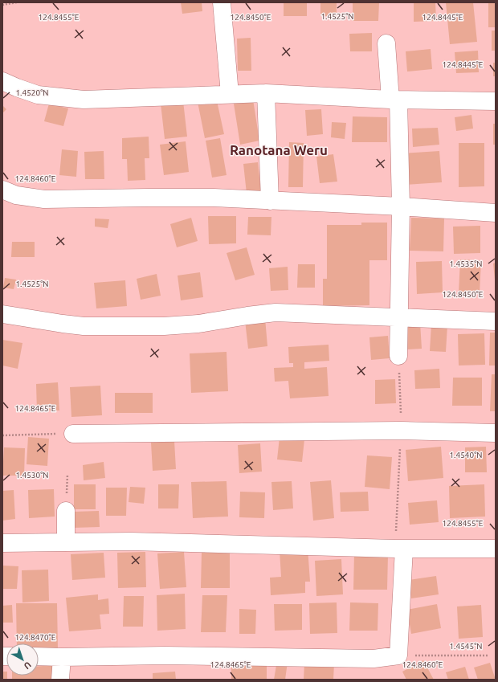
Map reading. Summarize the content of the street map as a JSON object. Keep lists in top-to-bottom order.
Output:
{
  "districts": ["Ranotana Weru"],
  "north": "bottom right",
  "coordinates": [
    "1.4525°N",
    "124.8445°E",
    "124.8455°E",
    "124.8450°E",
    "1.4520°N",
    "124.8460°E",
    "1.4535°N",
    "124.8465°E",
    "1.4540°N",
    "1.4530°N",
    "124.8470°E",
    "1.4545°N"
  ]
}
